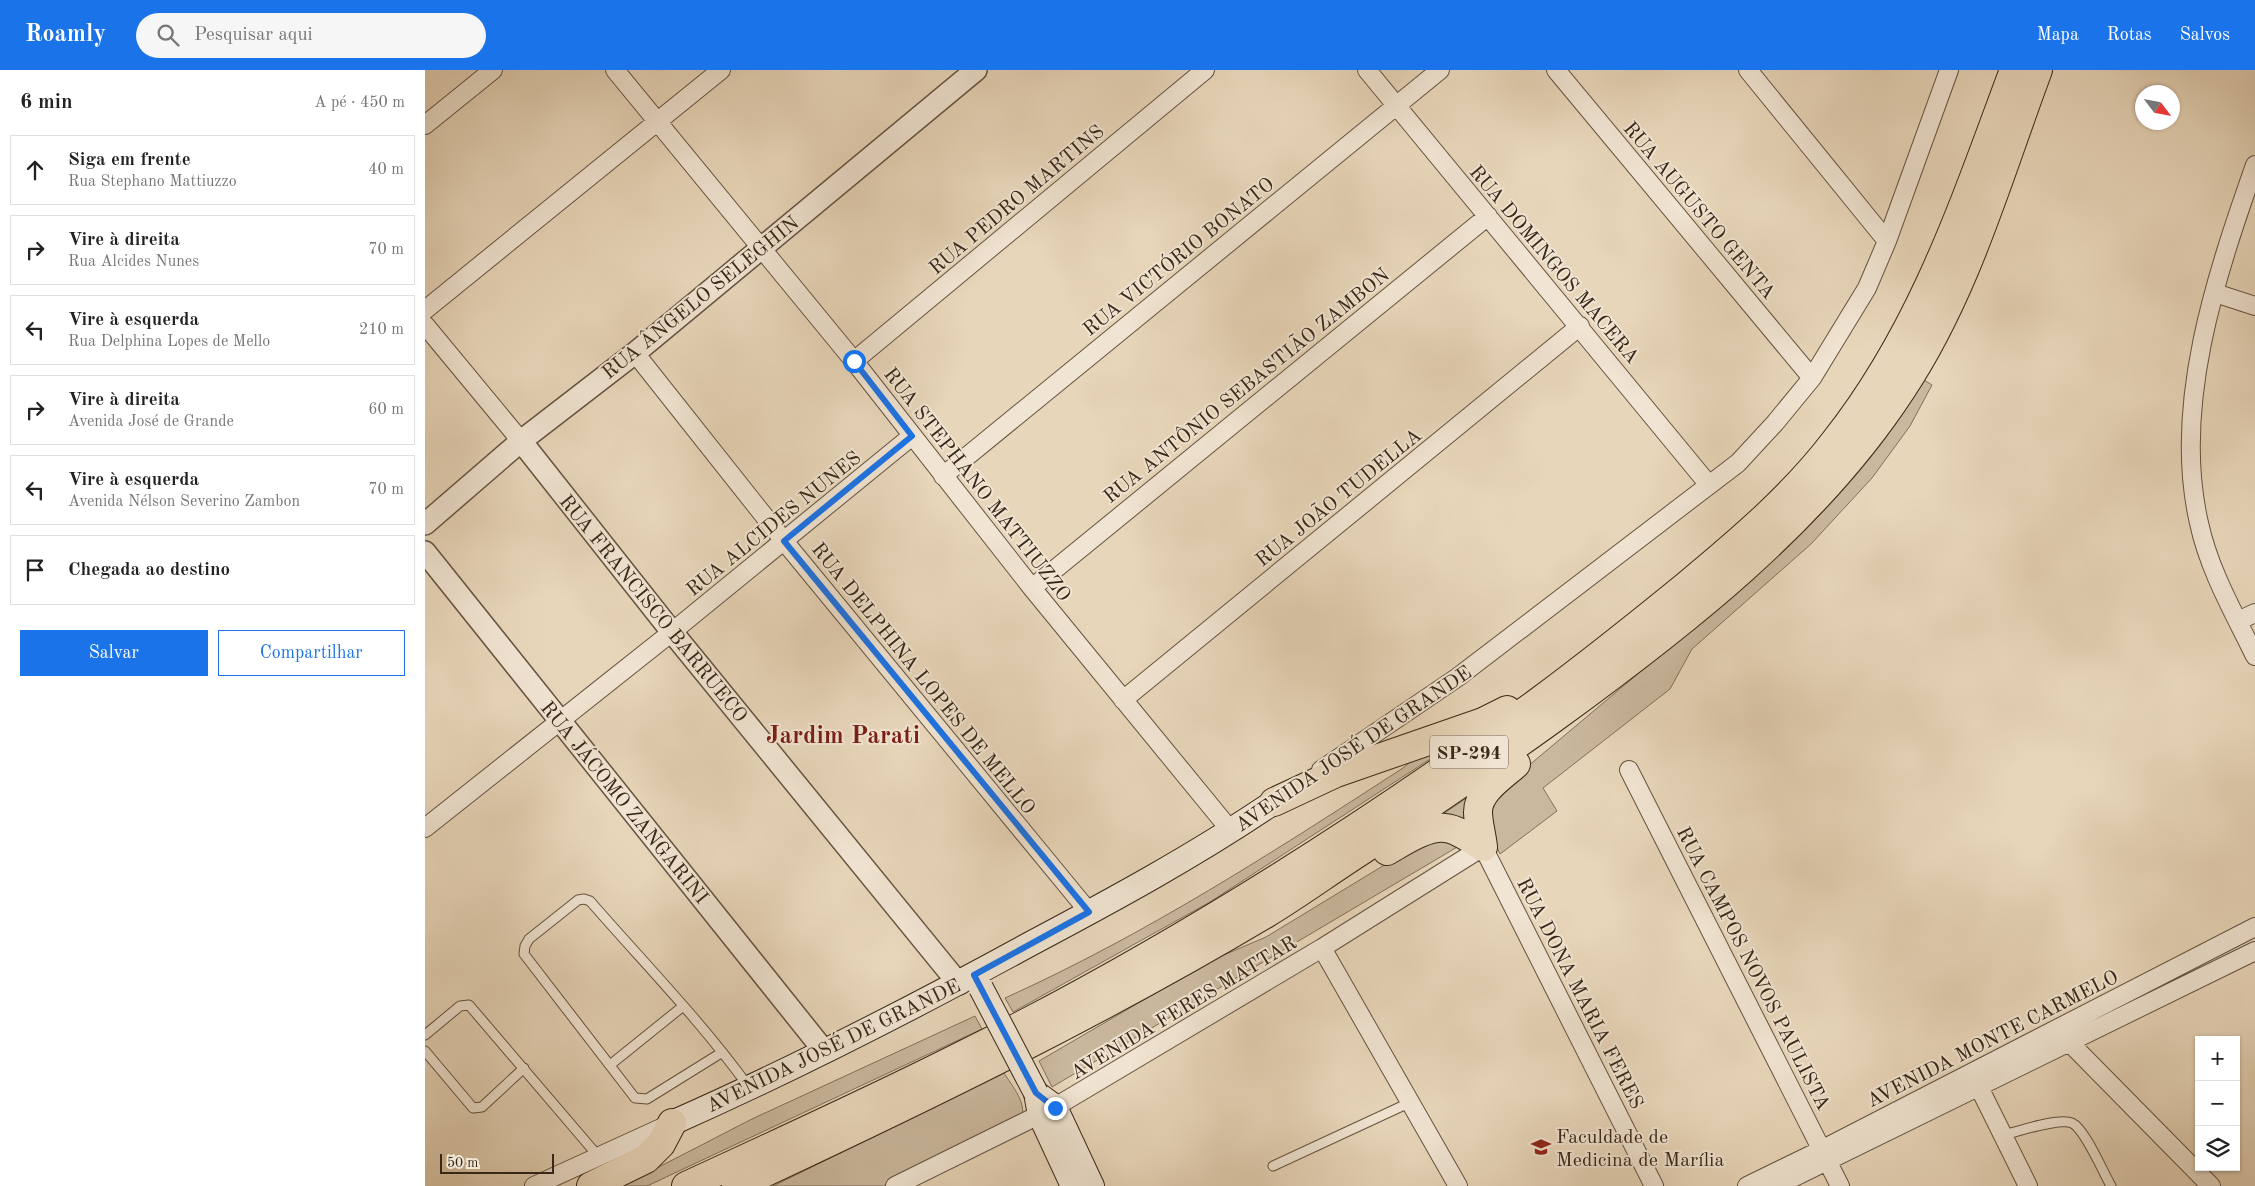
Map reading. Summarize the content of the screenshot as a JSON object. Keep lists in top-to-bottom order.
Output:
{
  "streets": {
    "highway": ["SP-294"],
    "main road": ["AVENIDA JOSÉ DE GRANDE"],
    "street": [
      "RUA PEDRO MARTINS",
      "RUA AUGUSTO GENTA",
      "RUA VICTÓRIO BONATO",
      "RUA DOMINGOS MACERA",
      "RUA ÂNGELO SELEGHIN",
      "RUA ANTÔNIO SEBASTIÃO ZAMBON",
      "RUA STEPHANO MATTIUZZO",
      "RUA JOÃO TUDELLA",
      "RUA ALCIDES NUNES",
      "RUA FRANCISCO BARRUECO",
      "RUA DELPHINA LOPES DE MELLO",
      "RUA JÁCOMO ZANGARINI",
      "RUA CAMPOS NOVOS PAULISTA",
      "RUA DONA MARIA FERES",
      "AVENIDA FERES MATTAR",
      "AVENIDA MONTE CARMELO"
    ]
  },
  "crossings": [
    ["RUA PEDRO MARTINS", "RUA STEPHANO MATTIUZZO"],
    ["RUA AUGUSTO GENTA", "AVENIDA JOSÉ DE GRANDE"],
    ["RUA VICTÓRIO BONATO", "RUA DOMINGOS MACERA"],
    ["RUA VICTÓRIO BONATO", "RUA STEPHANO MATTIUZZO"],
    ["RUA DOMINGOS MACERA", "RUA ANTÔNIO SEBASTIÃO ZAMBON"],
    ["RUA DOMINGOS MACERA", "RUA JOÃO TUDELLA"],
    ["RUA DOMINGOS MACERA", "AVENIDA JOSÉ DE GRANDE"],
    ["RUA ÂNGELO SELEGHIN", "RUA STEPHANO MATTIUZZO"],
    ["RUA ÂNGELO SELEGHIN", "RUA FRANCISCO BARRUECO"],
    ["RUA ÂNGELO SELEGHIN", "RUA DELPHINA LOPES DE MELLO"],
    ["RUA ANTÔNIO SEBASTIÃO ZAMBON", "RUA STEPHANO MATTIUZZO"],
    ["RUA STEPHANO MATTIUZZO", "RUA JOÃO TUDELLA"],
    ["RUA STEPHANO MATTIUZZO", "RUA ALCIDES NUNES"],
    ["RUA STEPHANO MATTIUZZO", "AVENIDA JOSÉ DE GRANDE"],
    ["RUA ALCIDES NUNES", "RUA FRANCISCO BARRUECO"],
    ["RUA ALCIDES NUNES", "RUA DELPHINA LOPES DE MELLO"],
    ["RUA ALCIDES NUNES", "RUA JÁCOMO ZANGARINI"],
    ["RUA FRANCISCO BARRUECO", "AVENIDA JOSÉ DE GRANDE"],
    ["RUA DELPHINA LOPES DE MELLO", "AVENIDA JOSÉ DE GRANDE"],
    ["AVENIDA JOSÉ DE GRANDE", "RUA JÁCOMO ZANGARINI"],
    ["RUA CAMPOS NOVOS PAULISTA", "AVENIDA MONTE CARMELO"],
    ["RUA DONA MARIA FERES", "AVENIDA FERES MATTAR"]
  ],
  "districts": ["Jardim Parati"],
  "places": {
    "school or university": ["Faculdade de Medicina de Marília"]
  },
  "scale_bar": "50 m",
  "north": "bottom right",
  "page": {
    "header": "Roamly",
    "search": "Pesquisar aqui",
    "nav": ["Mapa", "Rotas", "Salvos"],
    "heading": ["6 min", "A pé · 450 m"],
    "list": [
      ["Siga em frente", "Rua Stephano Mattiuzzo", "40 m"],
      ["Vire à direita", "Rua Alcides Nunes", "70 m"],
      ["Vire à esquerda", "Rua Delphina Lopes de Mello", "210 m"],
      ["Vire à direita", "Avenida José de Grande", "60 m"],
      ["Vire à esquerda", "Avenida Nélson Severino Zambon", "70 m"],
      "Chegada ao destino"
    ],
    "buttons": ["Salvar", "Compartilhar"],
    "map_buttons": ["+", "−"],
    "scale": "50 m"
  }
}
